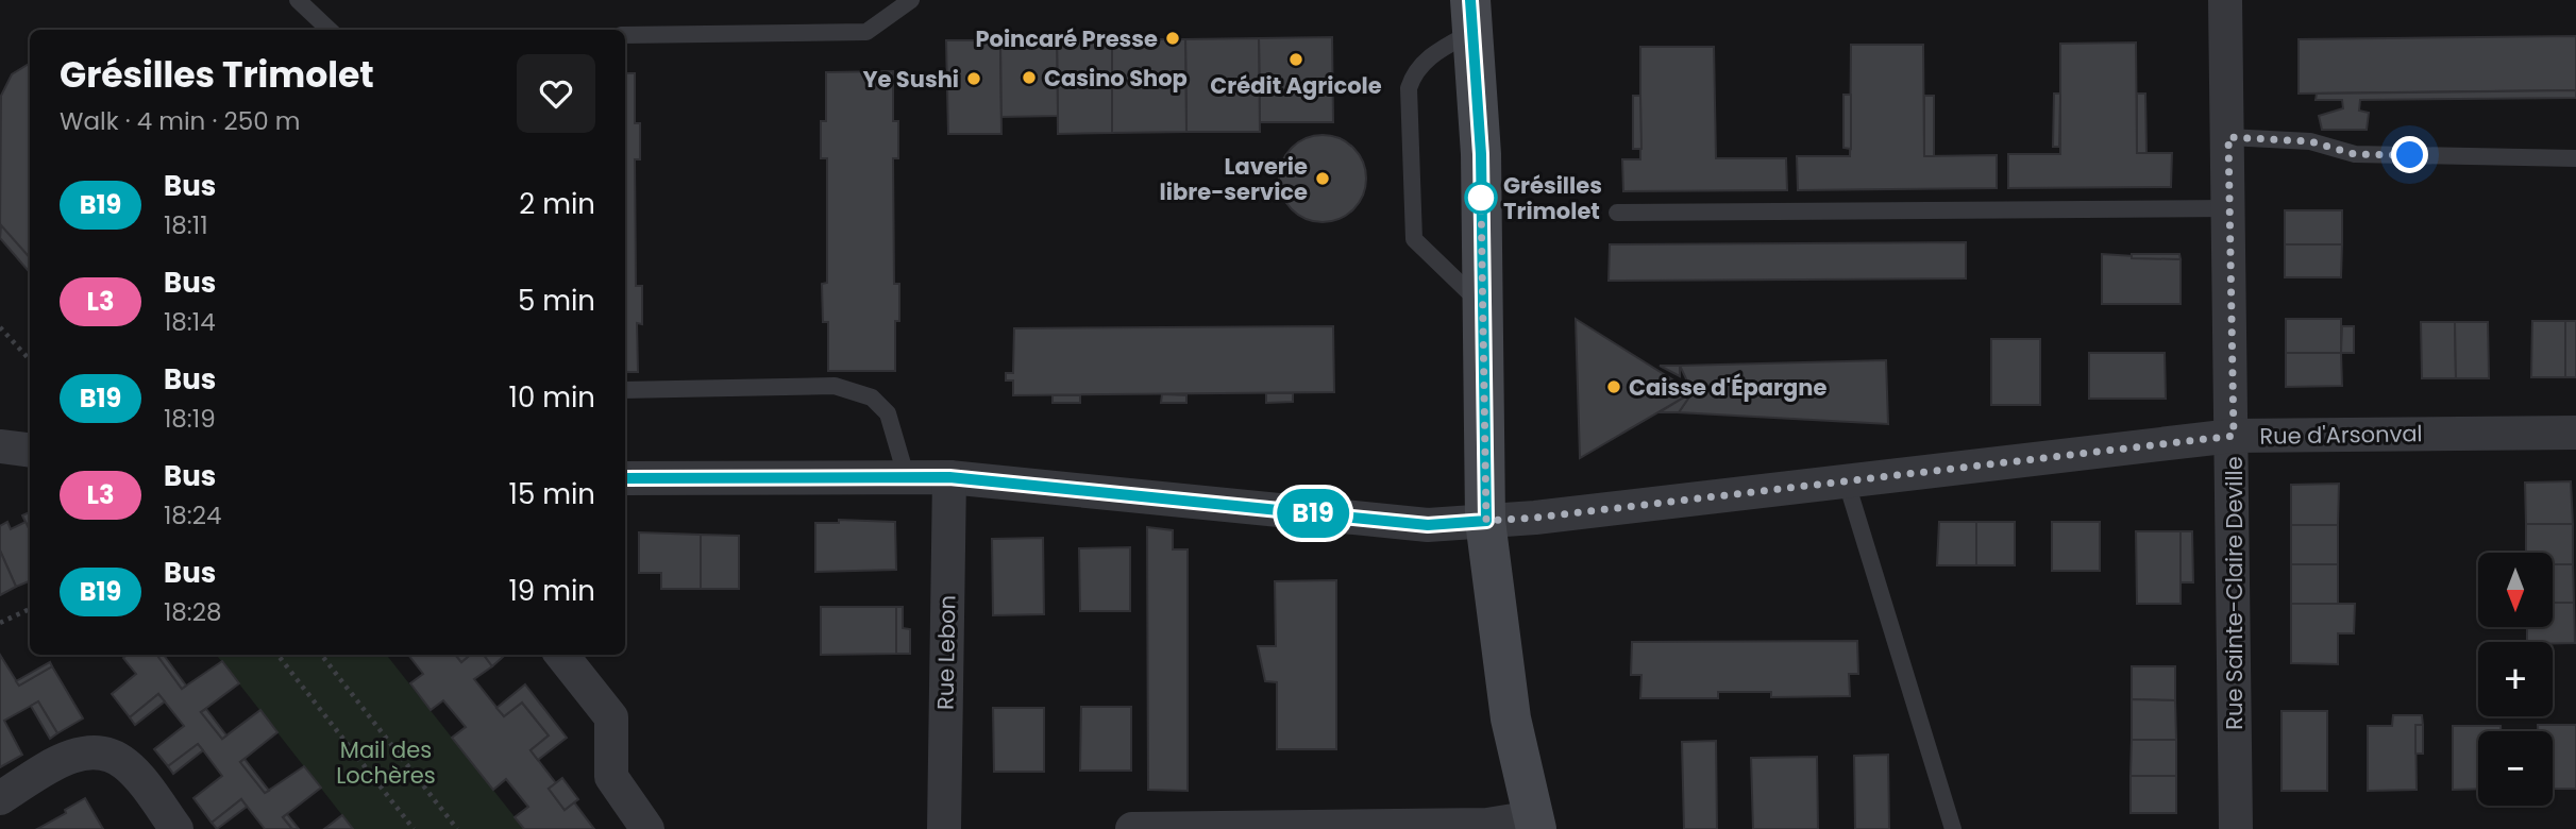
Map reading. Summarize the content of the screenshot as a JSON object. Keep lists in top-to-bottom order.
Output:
{
  "streets": {
    "street": ["Rue d'Arsonval", "Rue Sainte-Claire Deville", "Rue Lebon"]
  },
  "crossings": [
    ["Rue d'Arsonval", "Rue Sainte-Claire Deville"],
    ["Rue d'Arsonval", "Rue Lebon"]
  ],
  "parks": ["Mail des Lochères"],
  "places": [
    "Poincaré Presse",
    "Crédit Agricole",
    "Casino Shop",
    "Ye Sushi",
    "Laverie libre-service",
    "Grésilles Trimolet",
    "Caisse d'Épargne"
  ],
  "lines": ["bus line B19"],
  "north": "bottom",
  "page": {
    "on_map": "B19",
    "heading": ["Grésilles Trimolet", "Walk · 4 min · 250 m"],
    "list": [
      {
        "mark": "B19",
        "name": "Bus",
        "note": "18:11",
        "value": "2 min"
      },
      {
        "mark": "L3",
        "name": "Bus",
        "note": "18:14",
        "value": "5 min"
      },
      {
        "mark": "B19",
        "name": "Bus",
        "note": "18:19",
        "value": "10 min"
      },
      {
        "mark": "L3",
        "name": "Bus",
        "note": "18:24",
        "value": "15 min"
      },
      {
        "mark": "B19",
        "name": "Bus",
        "note": "18:28",
        "value": "19 min"
      }
    ],
    "map_buttons": ["+", "−"]
  }
}
